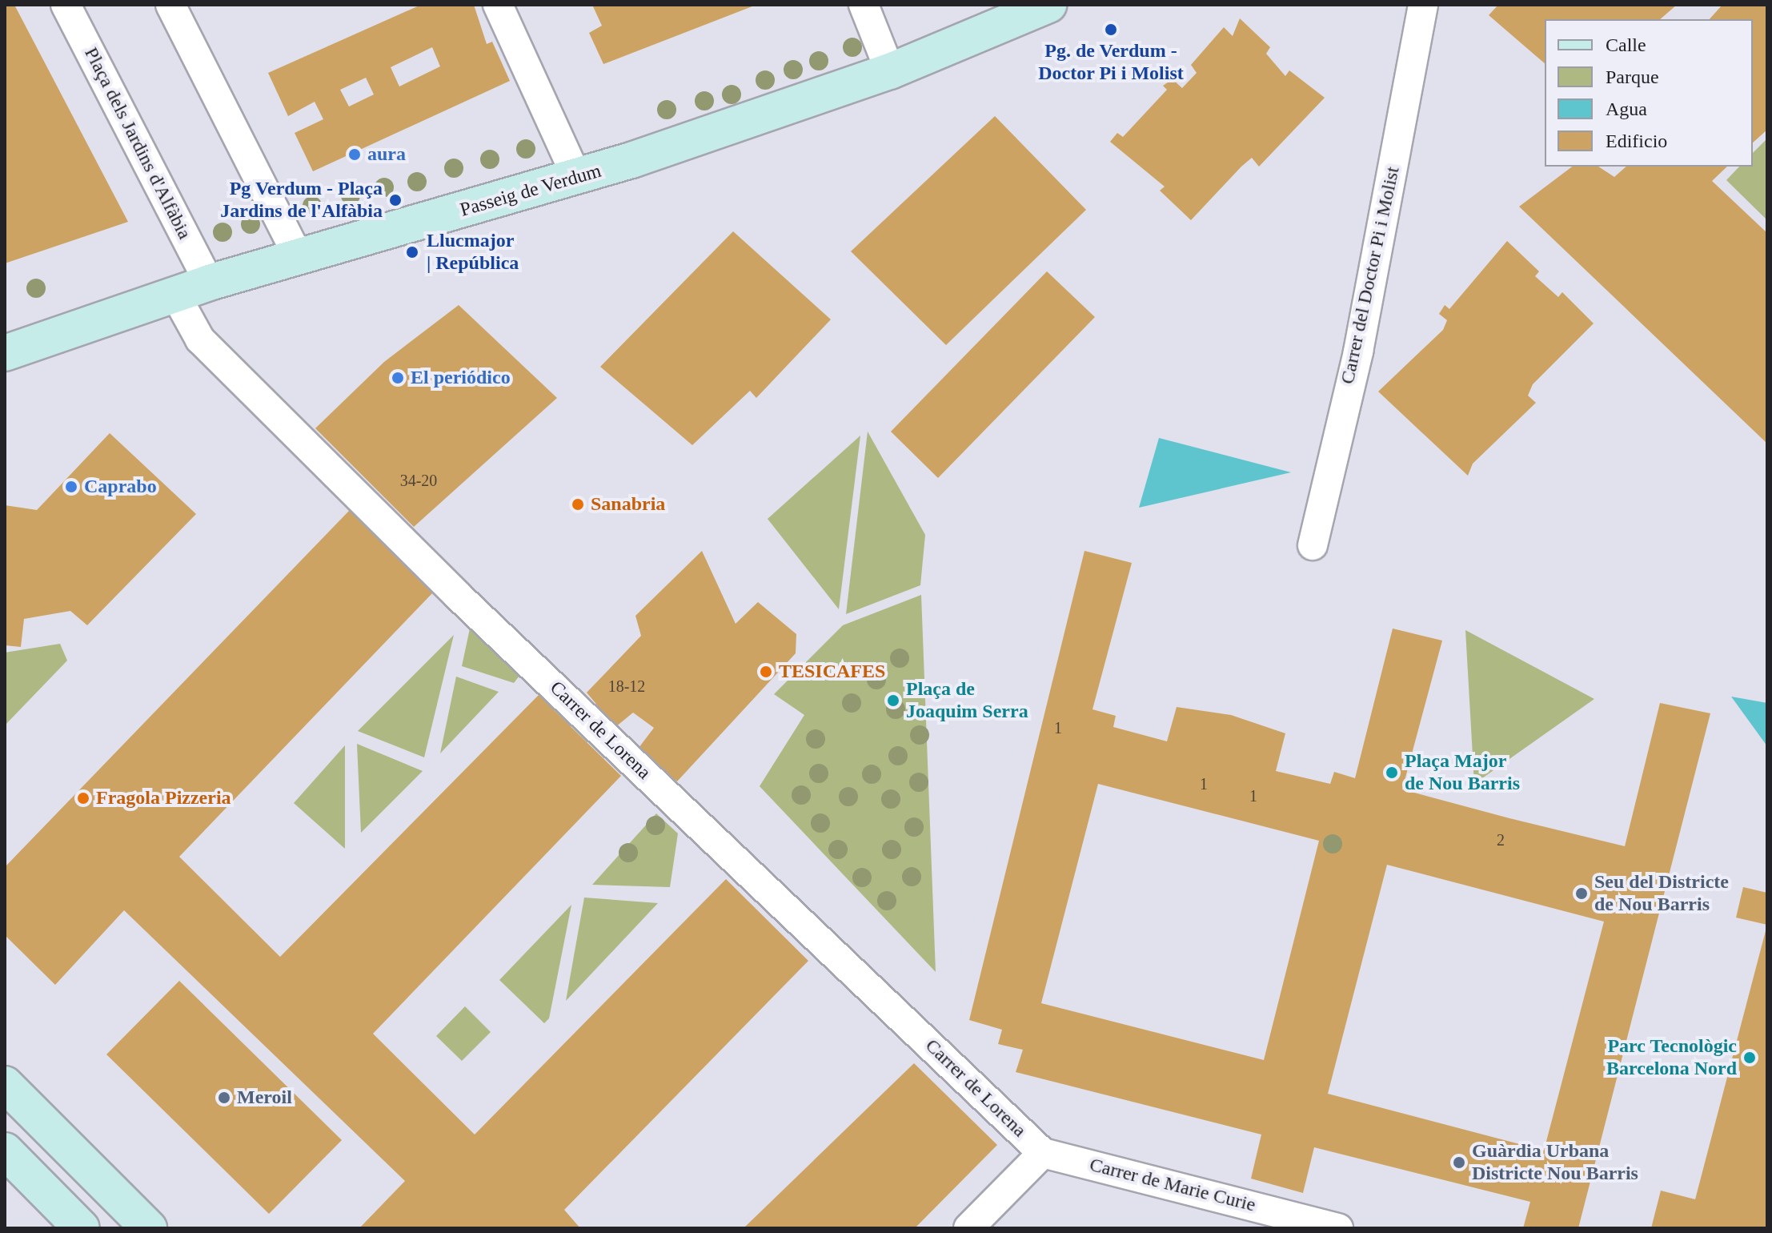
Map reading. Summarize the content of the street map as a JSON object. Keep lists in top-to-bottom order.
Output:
{
  "streets": {
    "main road": ["Passeig de Verdum"],
    "street": [
      "Plaça dels Jardins d'Alfàbia",
      "Carrer del Doctor Pi i Molist",
      "Carrer de Lorena",
      "Carrer de Marie Curie"
    ]
  },
  "crossings": [
    ["Plaça dels Jardins d'Alfàbia", "Passeig de Verdum"],
    ["Passeig de Verdum", "Carrer de Lorena"],
    ["Carrer de Lorena", "Carrer de Marie Curie"]
  ],
  "places": [
    "Pg. de Verdum - Doctor Pi i Molist",
    "aura",
    "Pg Verdum - Plaça Jardins de l'Alfàbia",
    "Llucmajor | República",
    "El periódico",
    "Caprabo",
    "Sanabria",
    "TESICAFES",
    "Plaça de Joaquim Serra",
    "Plaça Major de Nou Barris",
    "Fragola Pizzeria",
    "Seu del Districte de Nou Barris",
    "Parc Tecnològic Barcelona Nord",
    "Meroil",
    "Guàrdia Urbana Districte Nou Barris"
  ],
  "house_numbers": [
    "34-20",
    "18-12",
    "1",
    "1",
    "1",
    "2"
  ],
  "legend": [
    "Calle",
    "Parque",
    "Agua",
    "Edificio"
  ]
}
